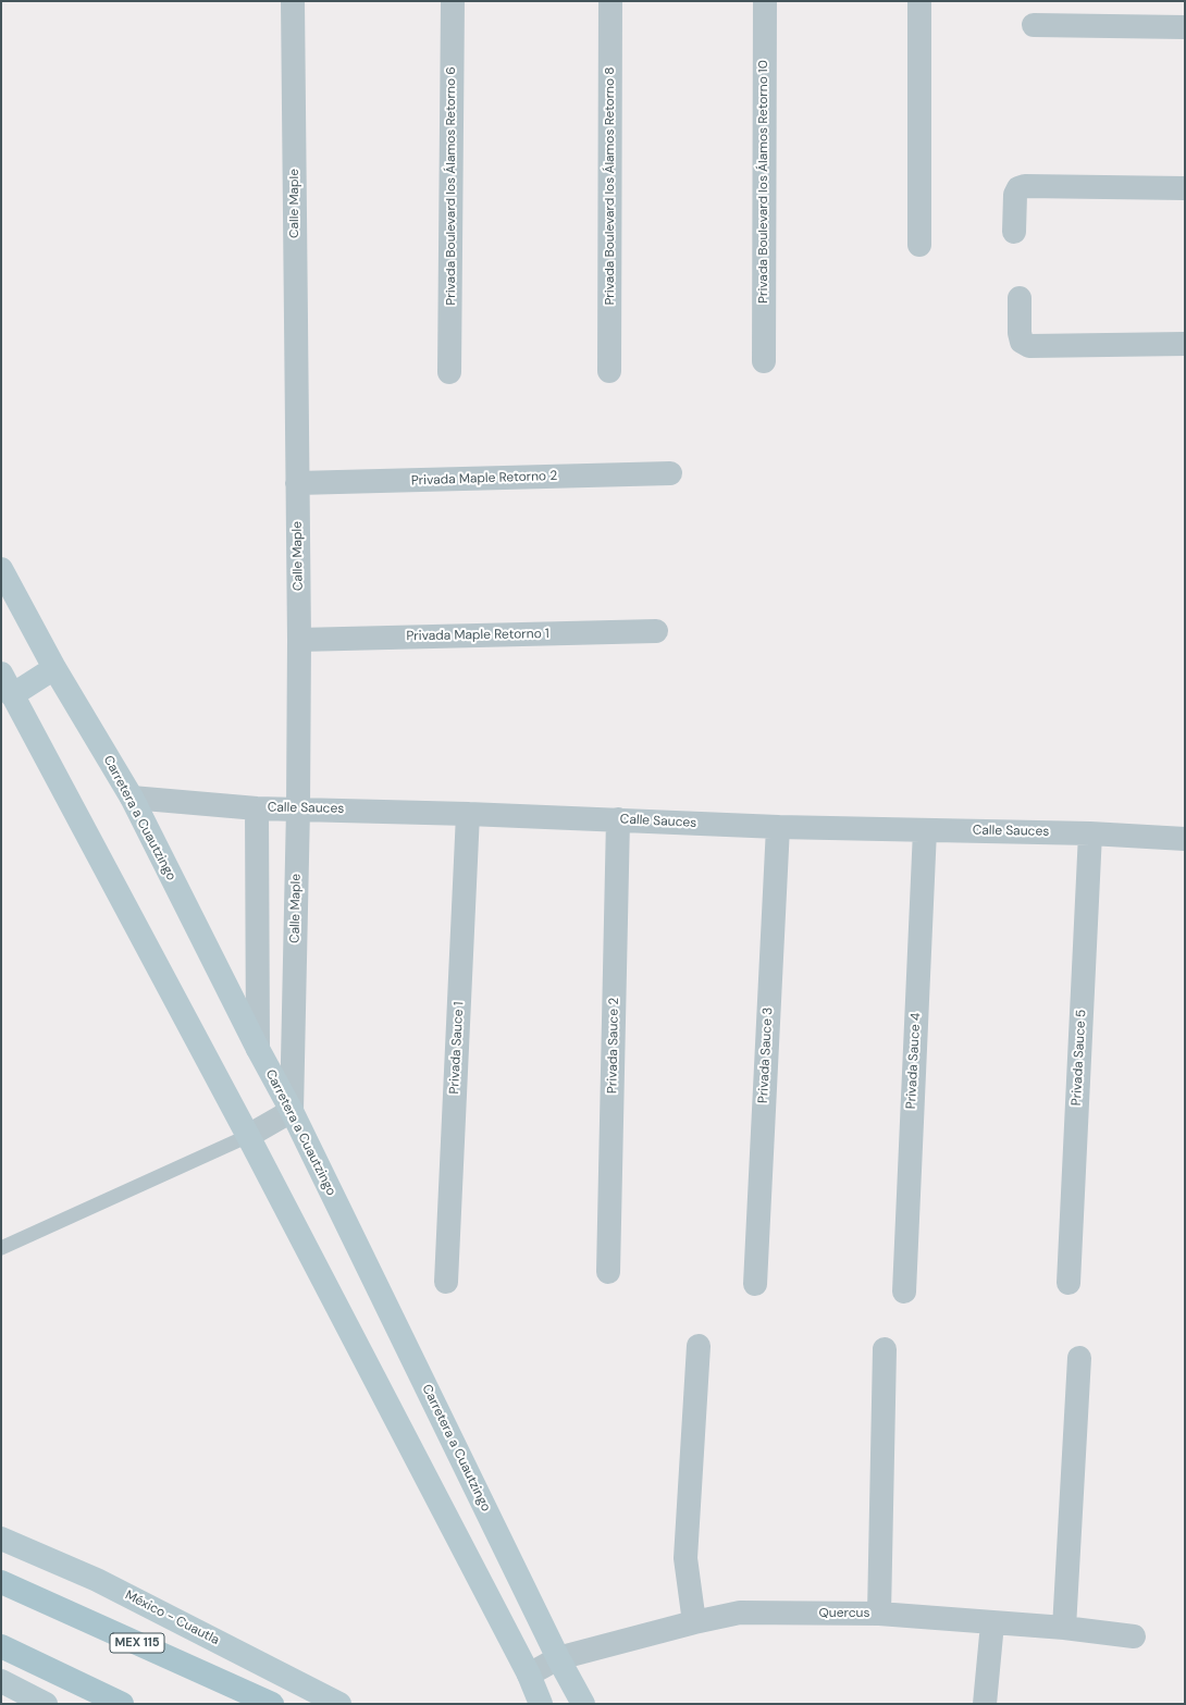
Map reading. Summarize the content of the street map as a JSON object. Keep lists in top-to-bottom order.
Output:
{
  "streets": {
    "main road": ["Carretera a Cuautzingo", "México - Cuautla", "MEX 115"],
    "street": [
      "Privada Boulevard los Álamos Retorno 10",
      "Privada Boulevard los Álamos Retorno 6",
      "Privada Boulevard los Álamos Retorno 8",
      "Calle Maple",
      "Privada Maple Retorno 2",
      "Privada Maple Retorno 1",
      "Calle Sauces",
      "Privada Sauce 2",
      "Privada Sauce 1",
      "Privada Sauce 3",
      "Privada Sauce 5",
      "Privada Sauce 4",
      "Quercus"
    ]
  },
  "crossings": [
    ["Calle Maple", "Privada Maple Retorno 2"],
    ["Calle Maple", "Privada Maple Retorno 1"],
    ["Calle Maple", "Calle Sauces"],
    ["Calle Maple", "Carretera a Cuautzingo"],
    ["Calle Sauces", "Carretera a Cuautzingo"],
    ["Calle Sauces", "Privada Sauce 2"],
    ["Calle Sauces", "Privada Sauce 1"],
    ["Calle Sauces", "Privada Sauce 3"],
    ["Calle Sauces", "Privada Sauce 5"],
    ["Calle Sauces", "Privada Sauce 4"],
    ["Carretera a Cuautzingo", "Quercus"]
  ]
}
